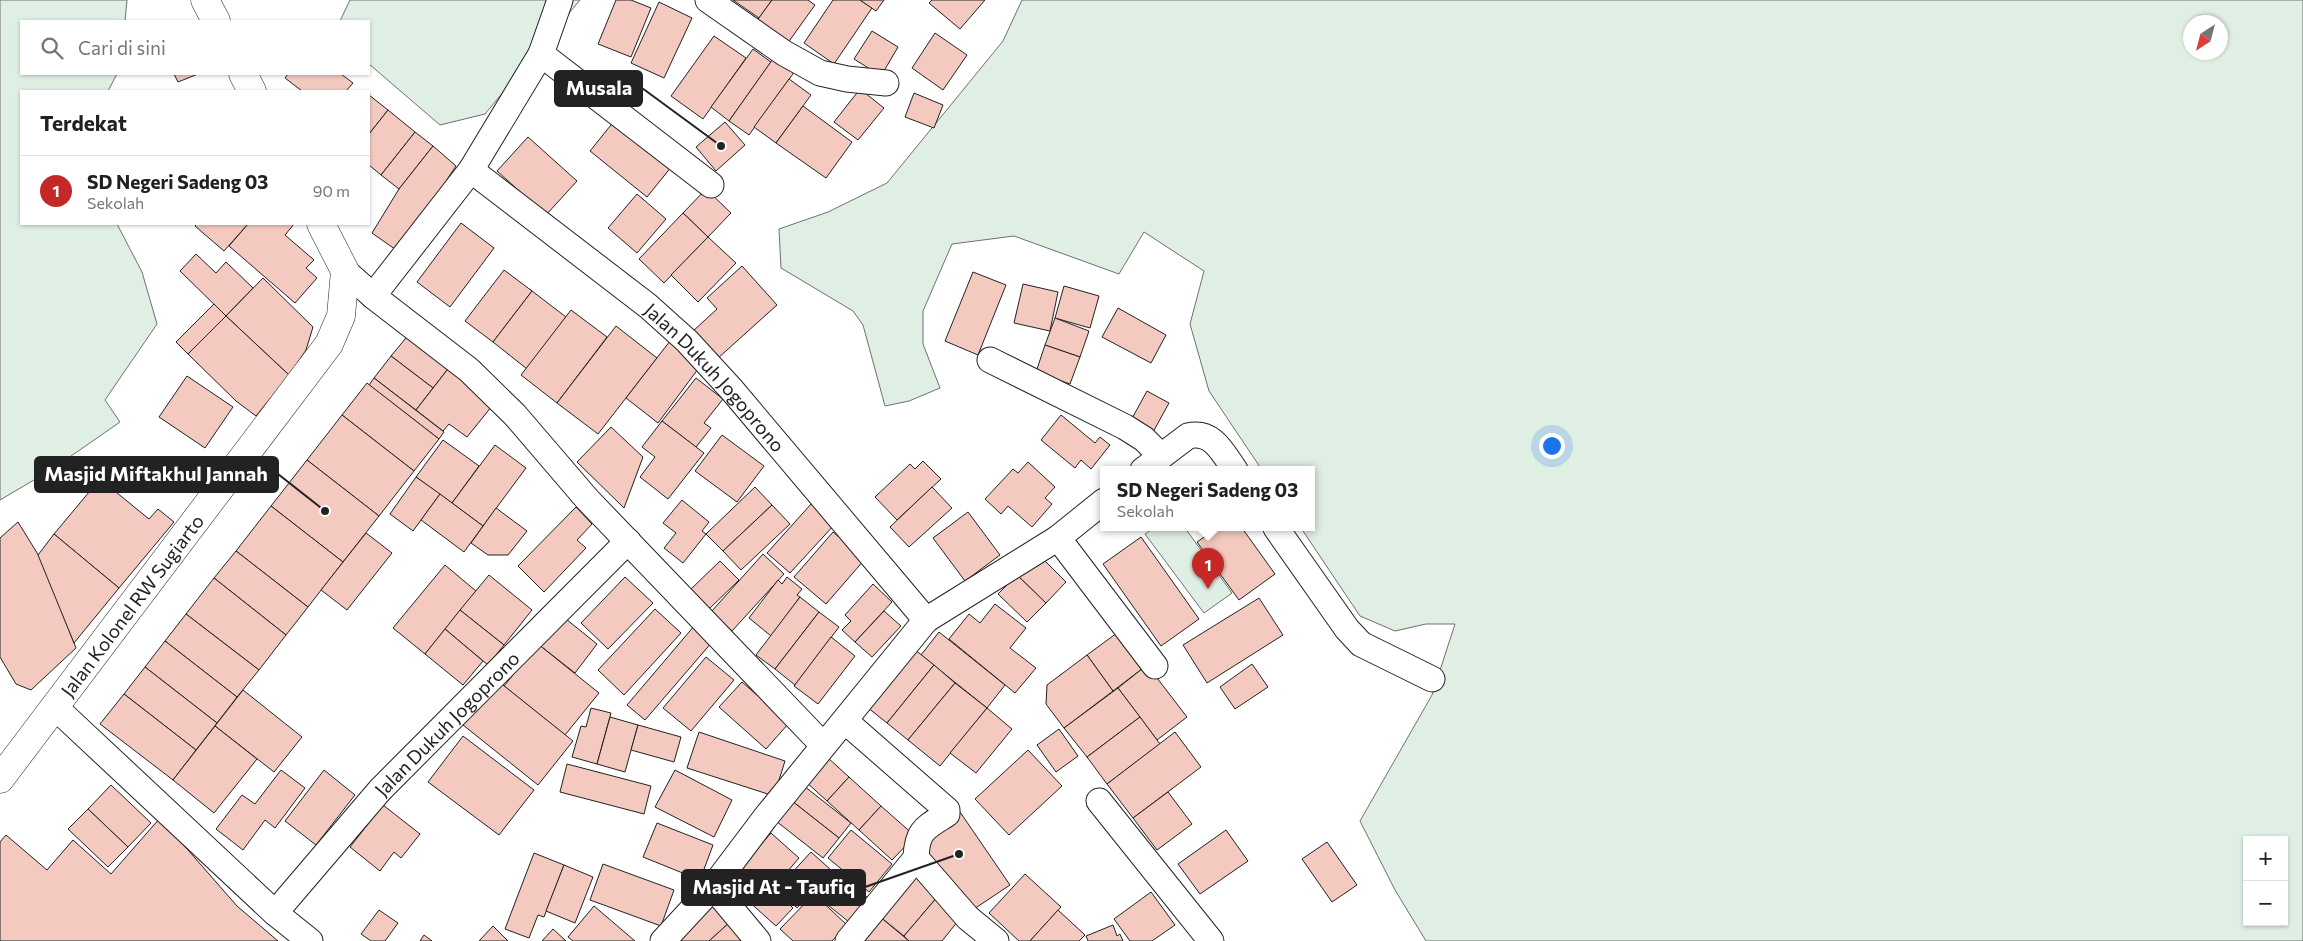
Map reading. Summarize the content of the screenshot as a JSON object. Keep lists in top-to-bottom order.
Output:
{
  "streets": {
    "main road": ["Jalan Kolonel RW Sugiarto"],
    "street": ["Jalan Dukuh Jogoprono"]
  },
  "places": ["Musala", "Masjid Miftakhul Jannah", "Masjid At - Taufiq"],
  "north": "bottom left",
  "page": {
    "search": "Cari di sini",
    "heading": "Terdekat",
    "list": [
      {
        "mark": "1",
        "name": "SD Negeri Sadeng 03",
        "note": "Sekolah",
        "value": "90 m"
      }
    ],
    "popup": ["SD Negeri Sadeng 03", "Sekolah"],
    "pins": "1",
    "map_buttons": ["+", "−"]
  }
}
